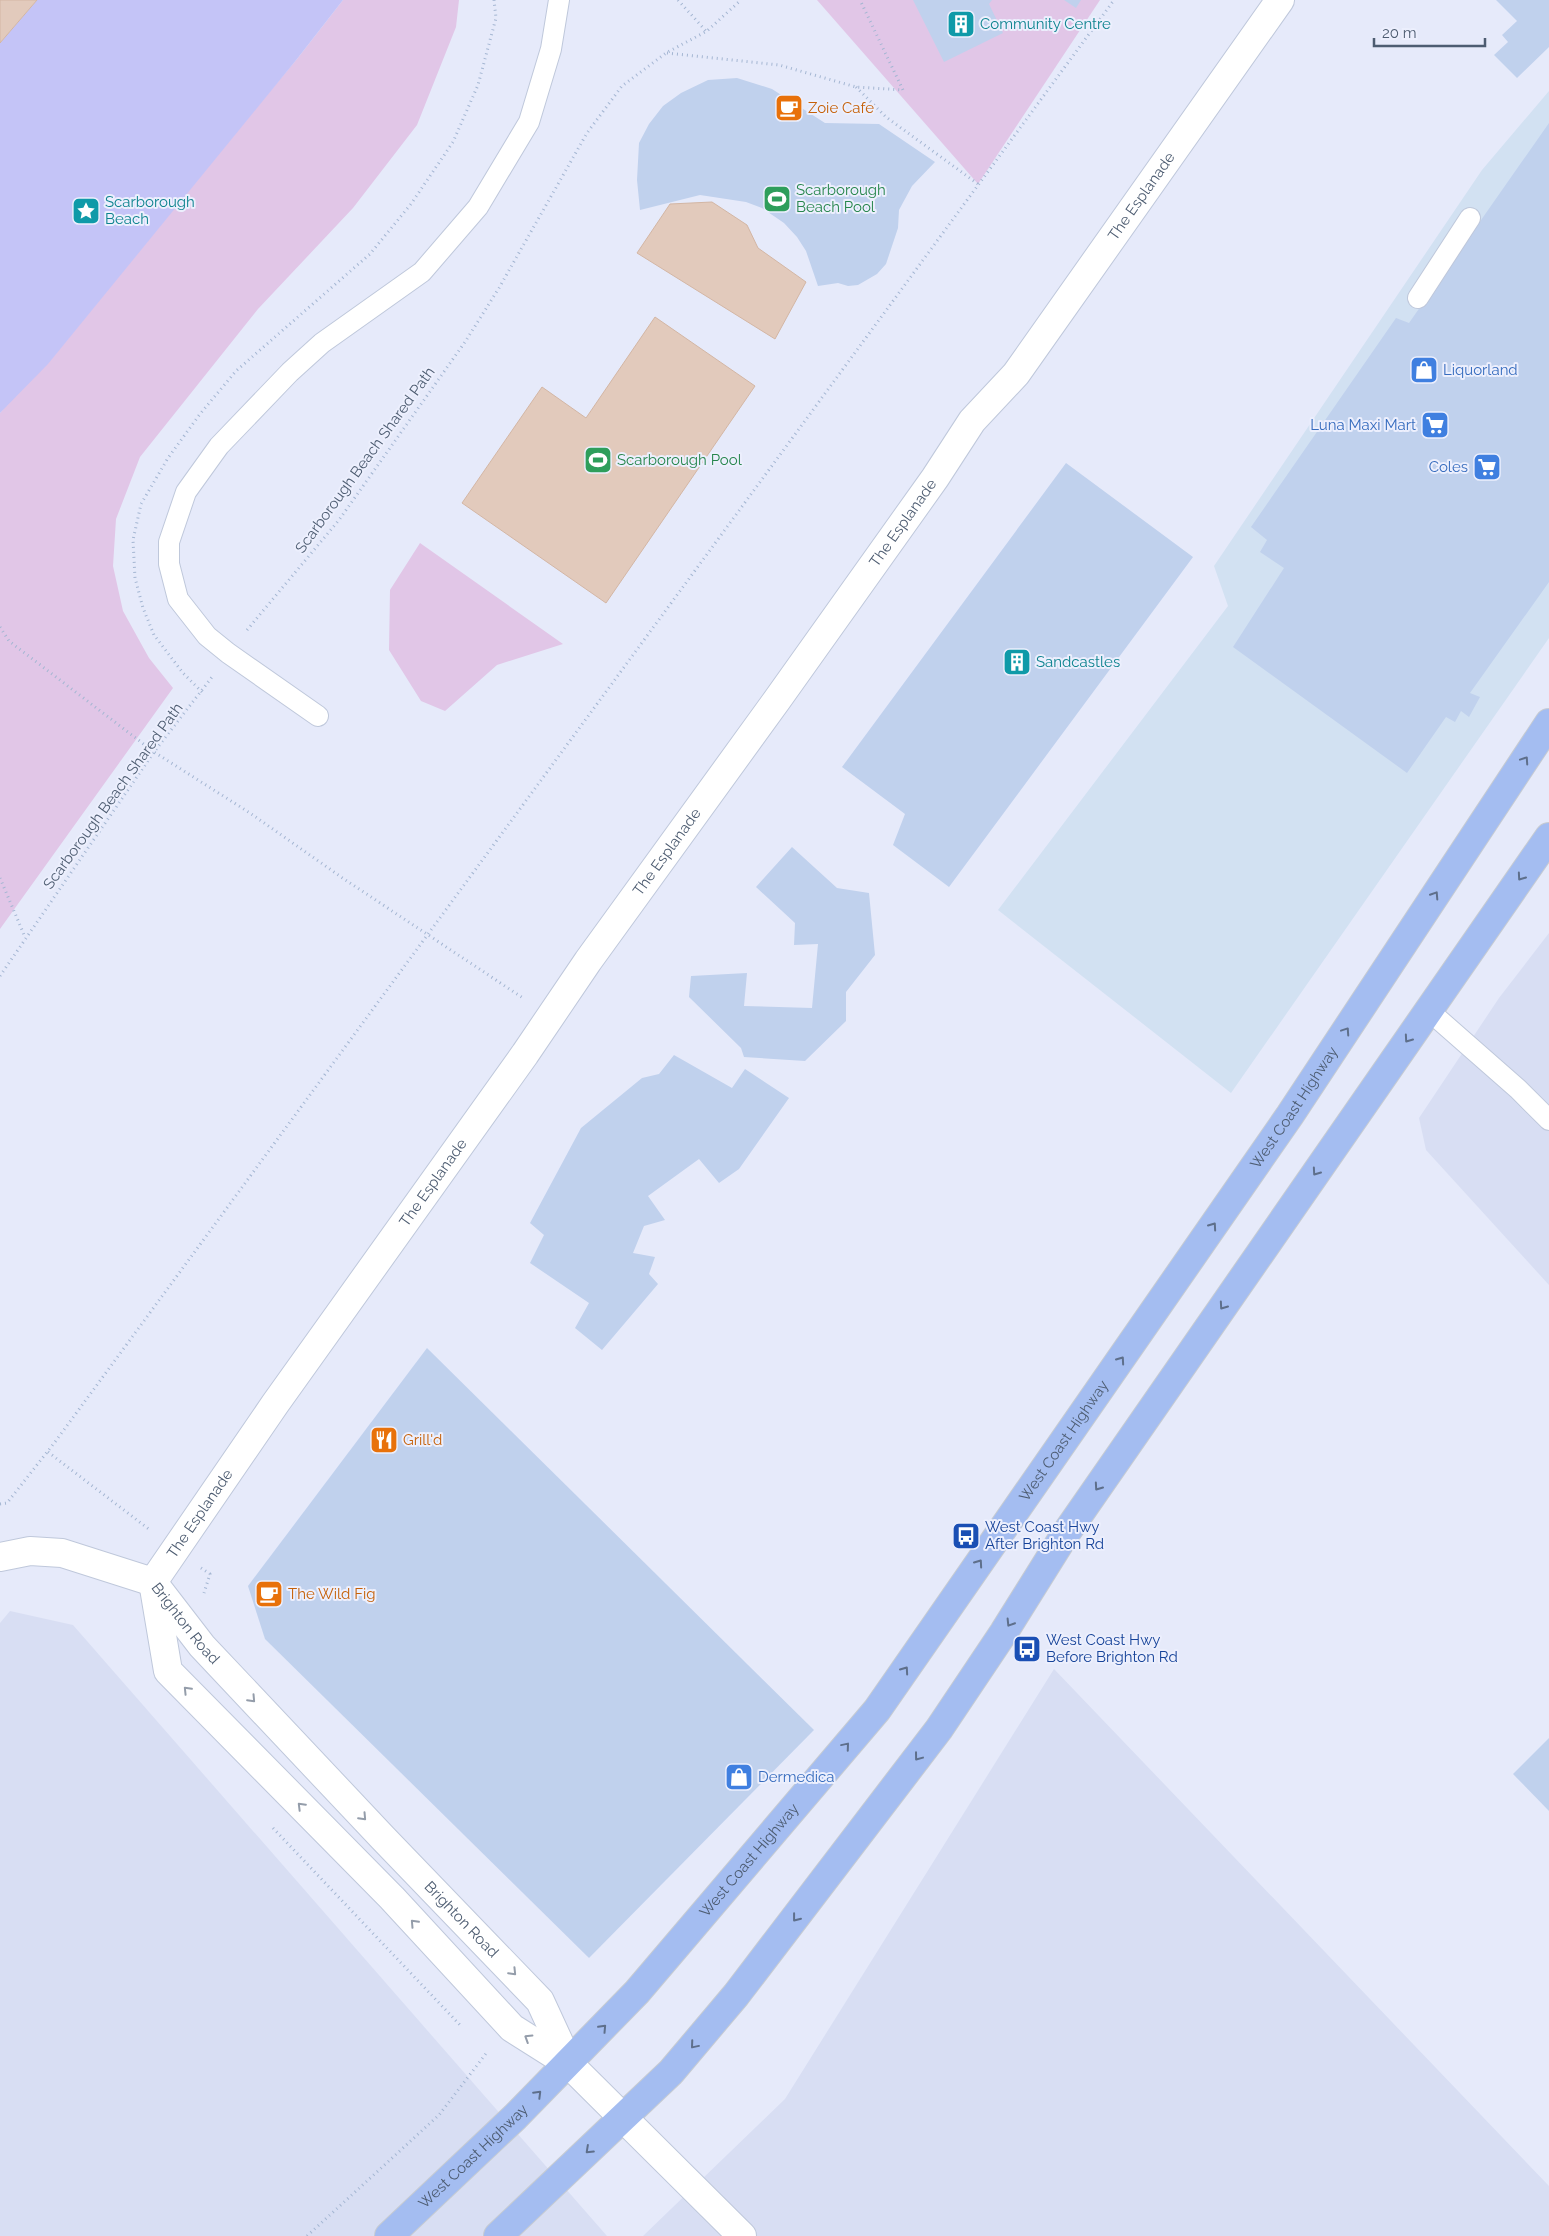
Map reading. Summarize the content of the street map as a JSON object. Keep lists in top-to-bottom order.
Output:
{
  "streets": {
    "highway": ["West Coast Highway"],
    "street": ["The Esplanade", "Brighton Road"],
    "path": ["Scarborough Beach Shared Path"]
  },
  "crossings": [
    ["The Esplanade", "Brighton Road"],
    ["West Coast Highway", "Brighton Road"]
  ],
  "places": {
    "building": ["Community Centre", "Sandcastles"],
    "cafe": ["Zoie Cafe", "The Wild Fig"],
    "sports": ["Scarborough Beach Pool", "Scarborough Pool"],
    "place": ["Scarborough Beach"],
    "shop": ["Liquorland", "Dermedica"],
    "supermarket": ["Luna Maxi Mart", "Coles"],
    "restaurant": ["Grill'd"],
    "bus stop": ["West Coast Hwy After Brighton Rd", "West Coast Hwy Before Brighton Rd"]
  },
  "scale_bar": "20 m"
}
